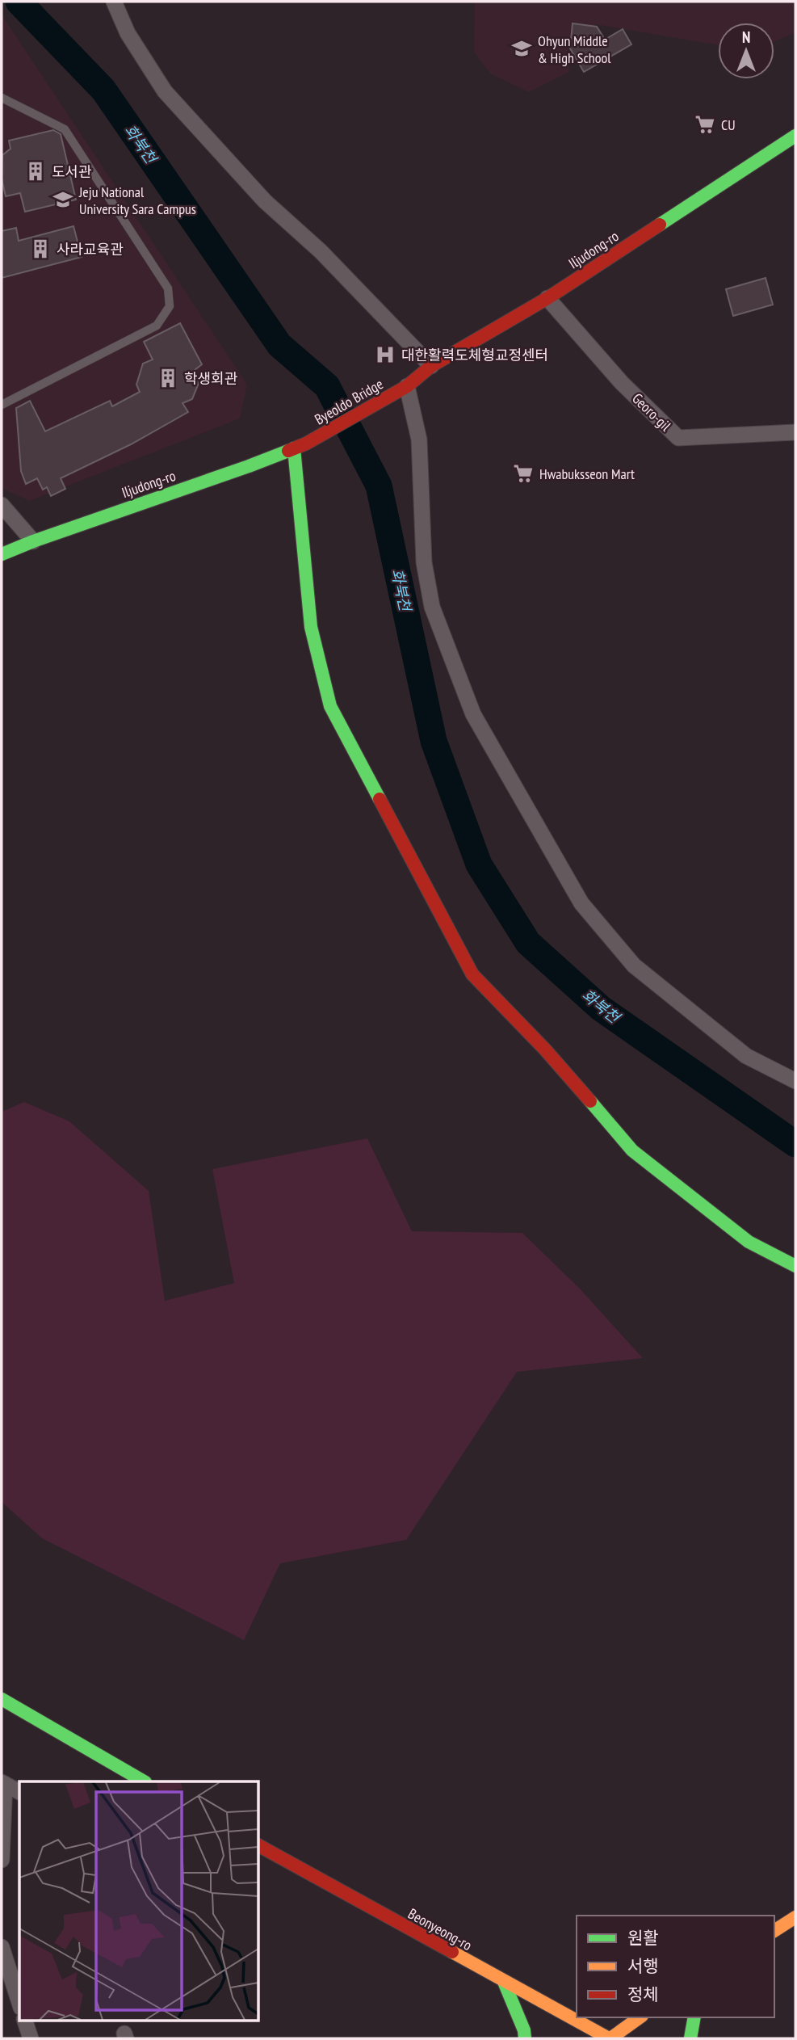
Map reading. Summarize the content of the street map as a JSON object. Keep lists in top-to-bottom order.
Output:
{
  "streets": {
    "main road": ["Iljudong-ro", "Byeoldo Bridge", "Beonyeong-ro"],
    "street": ["Georo-gil"]
  },
  "crossings": [
    ["Iljudong-ro", "Byeoldo Bridge"],
    ["Iljudong-ro", "Georo-gil"]
  ],
  "water": ["화북천"],
  "places": {
    "school or university": ["Ohyun Middle & High School", "Jeju National University Sara Campus"],
    "supermarket": ["CU", "Hwabuksseon Mart"],
    "building": ["도서관", "사라교육관", "학생회관"],
    "hospital": ["대한활력도체형교정센터"]
  },
  "legend": ["원활", "서행", "정체"],
  "north": "top"
}
